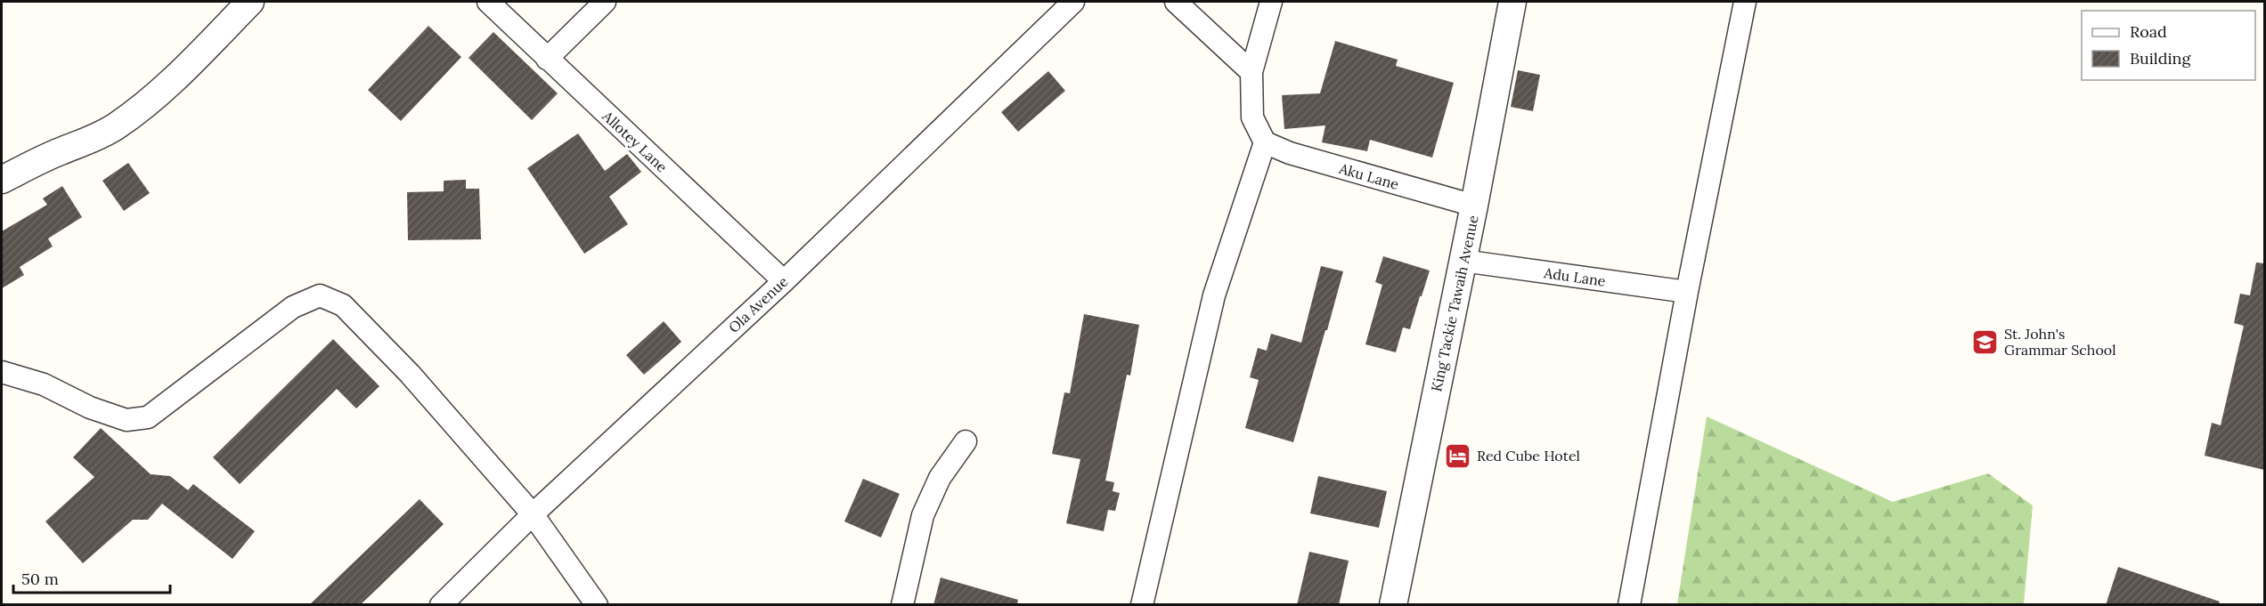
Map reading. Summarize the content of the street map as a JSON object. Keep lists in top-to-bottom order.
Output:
{
  "streets": {
    "street": [
      "Allotey Lane",
      "Aku Lane",
      "Adu Lane",
      "King Tackie Tawaih Avenue",
      "Ola Avenue"
    ]
  },
  "crossings": [
    ["Allotey Lane", "Ola Avenue"],
    ["Aku Lane", "King Tackie Tawaih Avenue"],
    ["Adu Lane", "King Tackie Tawaih Avenue"]
  ],
  "places": {
    "school or university": ["St. John's Grammar School"],
    "hotel": ["Red Cube Hotel"]
  },
  "legend": ["Road", "Building"],
  "scale_bar": "50 m"
}
